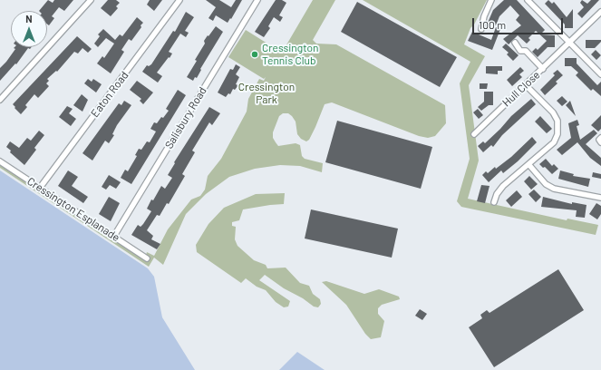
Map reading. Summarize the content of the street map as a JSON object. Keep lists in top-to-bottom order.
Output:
{
  "streets": {
    "street": [
      "Hull Close",
      "Eaton Road",
      "Salisbury Road",
      "Cressington Esplanade"
    ]
  },
  "crossings": [
    ["Eaton Road", "Cressington Esplanade"],
    ["Salisbury Road", "Cressington Esplanade"]
  ],
  "parks": ["Cressington Park"],
  "places": ["Cressington Tennis Club"],
  "scale_bar": "100 m",
  "north": "top"
}
